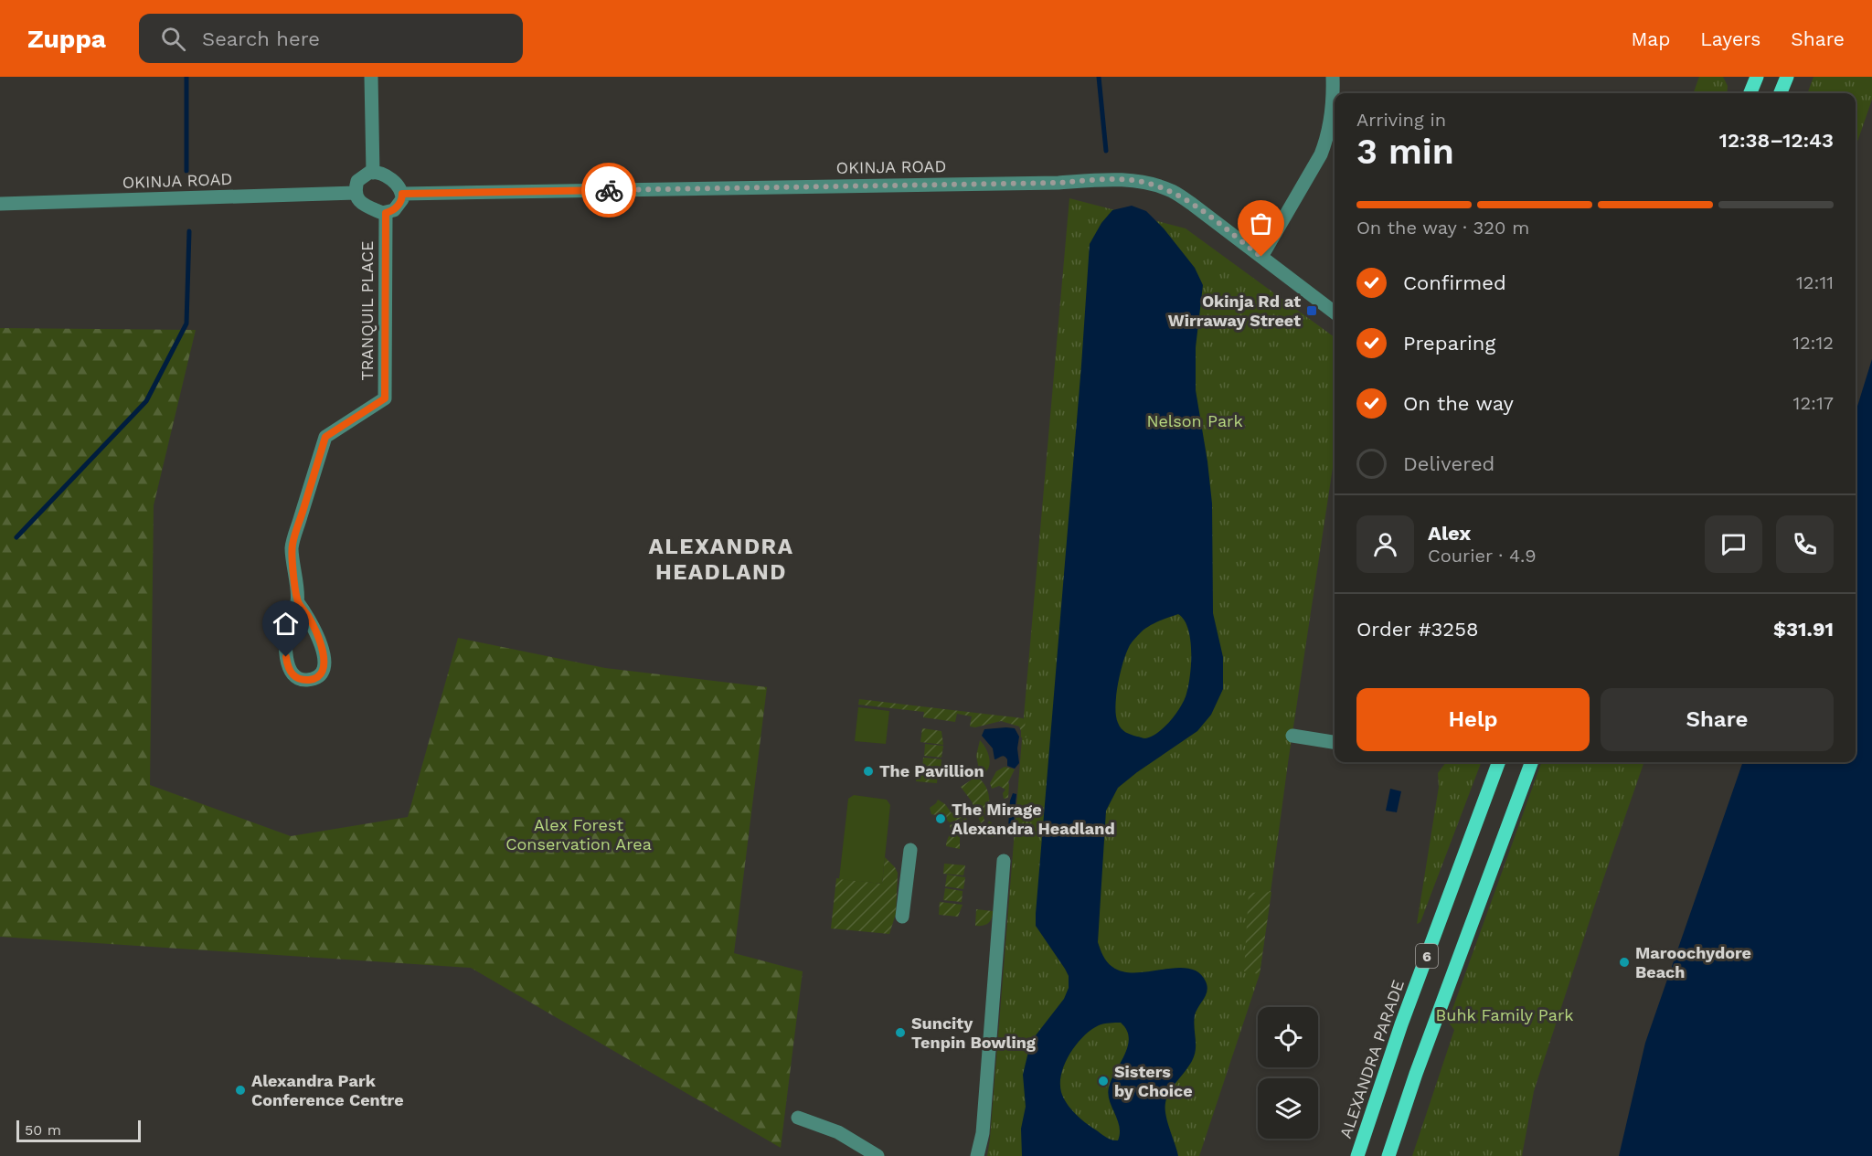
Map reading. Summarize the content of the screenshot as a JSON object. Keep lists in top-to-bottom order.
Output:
{
  "streets": {
    "main road": ["6", "ALEXANDRA PARADE"],
    "street": ["OKINJA ROAD", "TRANQUIL PLACE"]
  },
  "crossings": [
    ["OKINJA ROAD", "TRANQUIL PLACE"]
  ],
  "districts": ["ALEXANDRA HEADLAND"],
  "parks": ["Nelson Park", "Alex Forest Conservation Area", "Buhk Family Park"],
  "places": {
    "transit": ["Okinja Rd at Wirraway Street"],
    "other": [
      "The Pavillion",
      "The Mirage Alexandra Headland",
      "Maroochydore Beach",
      "Suncity Tenpin Bowling",
      "Sisters by Choice",
      "Alexandra Park Conference Centre"
    ]
  },
  "scale_bar": "50 m",
  "page": {
    "header": "Zuppa",
    "search": "Search here",
    "nav": ["Map", "Layers", "Share"],
    "heading": ["3 min", "Arriving in", "12:38–12:43"],
    "panel": [
      "Alex",
      "Courier · 4.9",
      "Order #3258",
      "$31.91"
    ],
    "bar": "On the way · 320 m",
    "list": [
      ["Confirmed", "12:11"],
      ["Preparing", "12:12"],
      ["On the way", "12:17"],
      "Delivered"
    ],
    "buttons": ["Help", "Share"],
    "scale": "50 m"
  }
}
